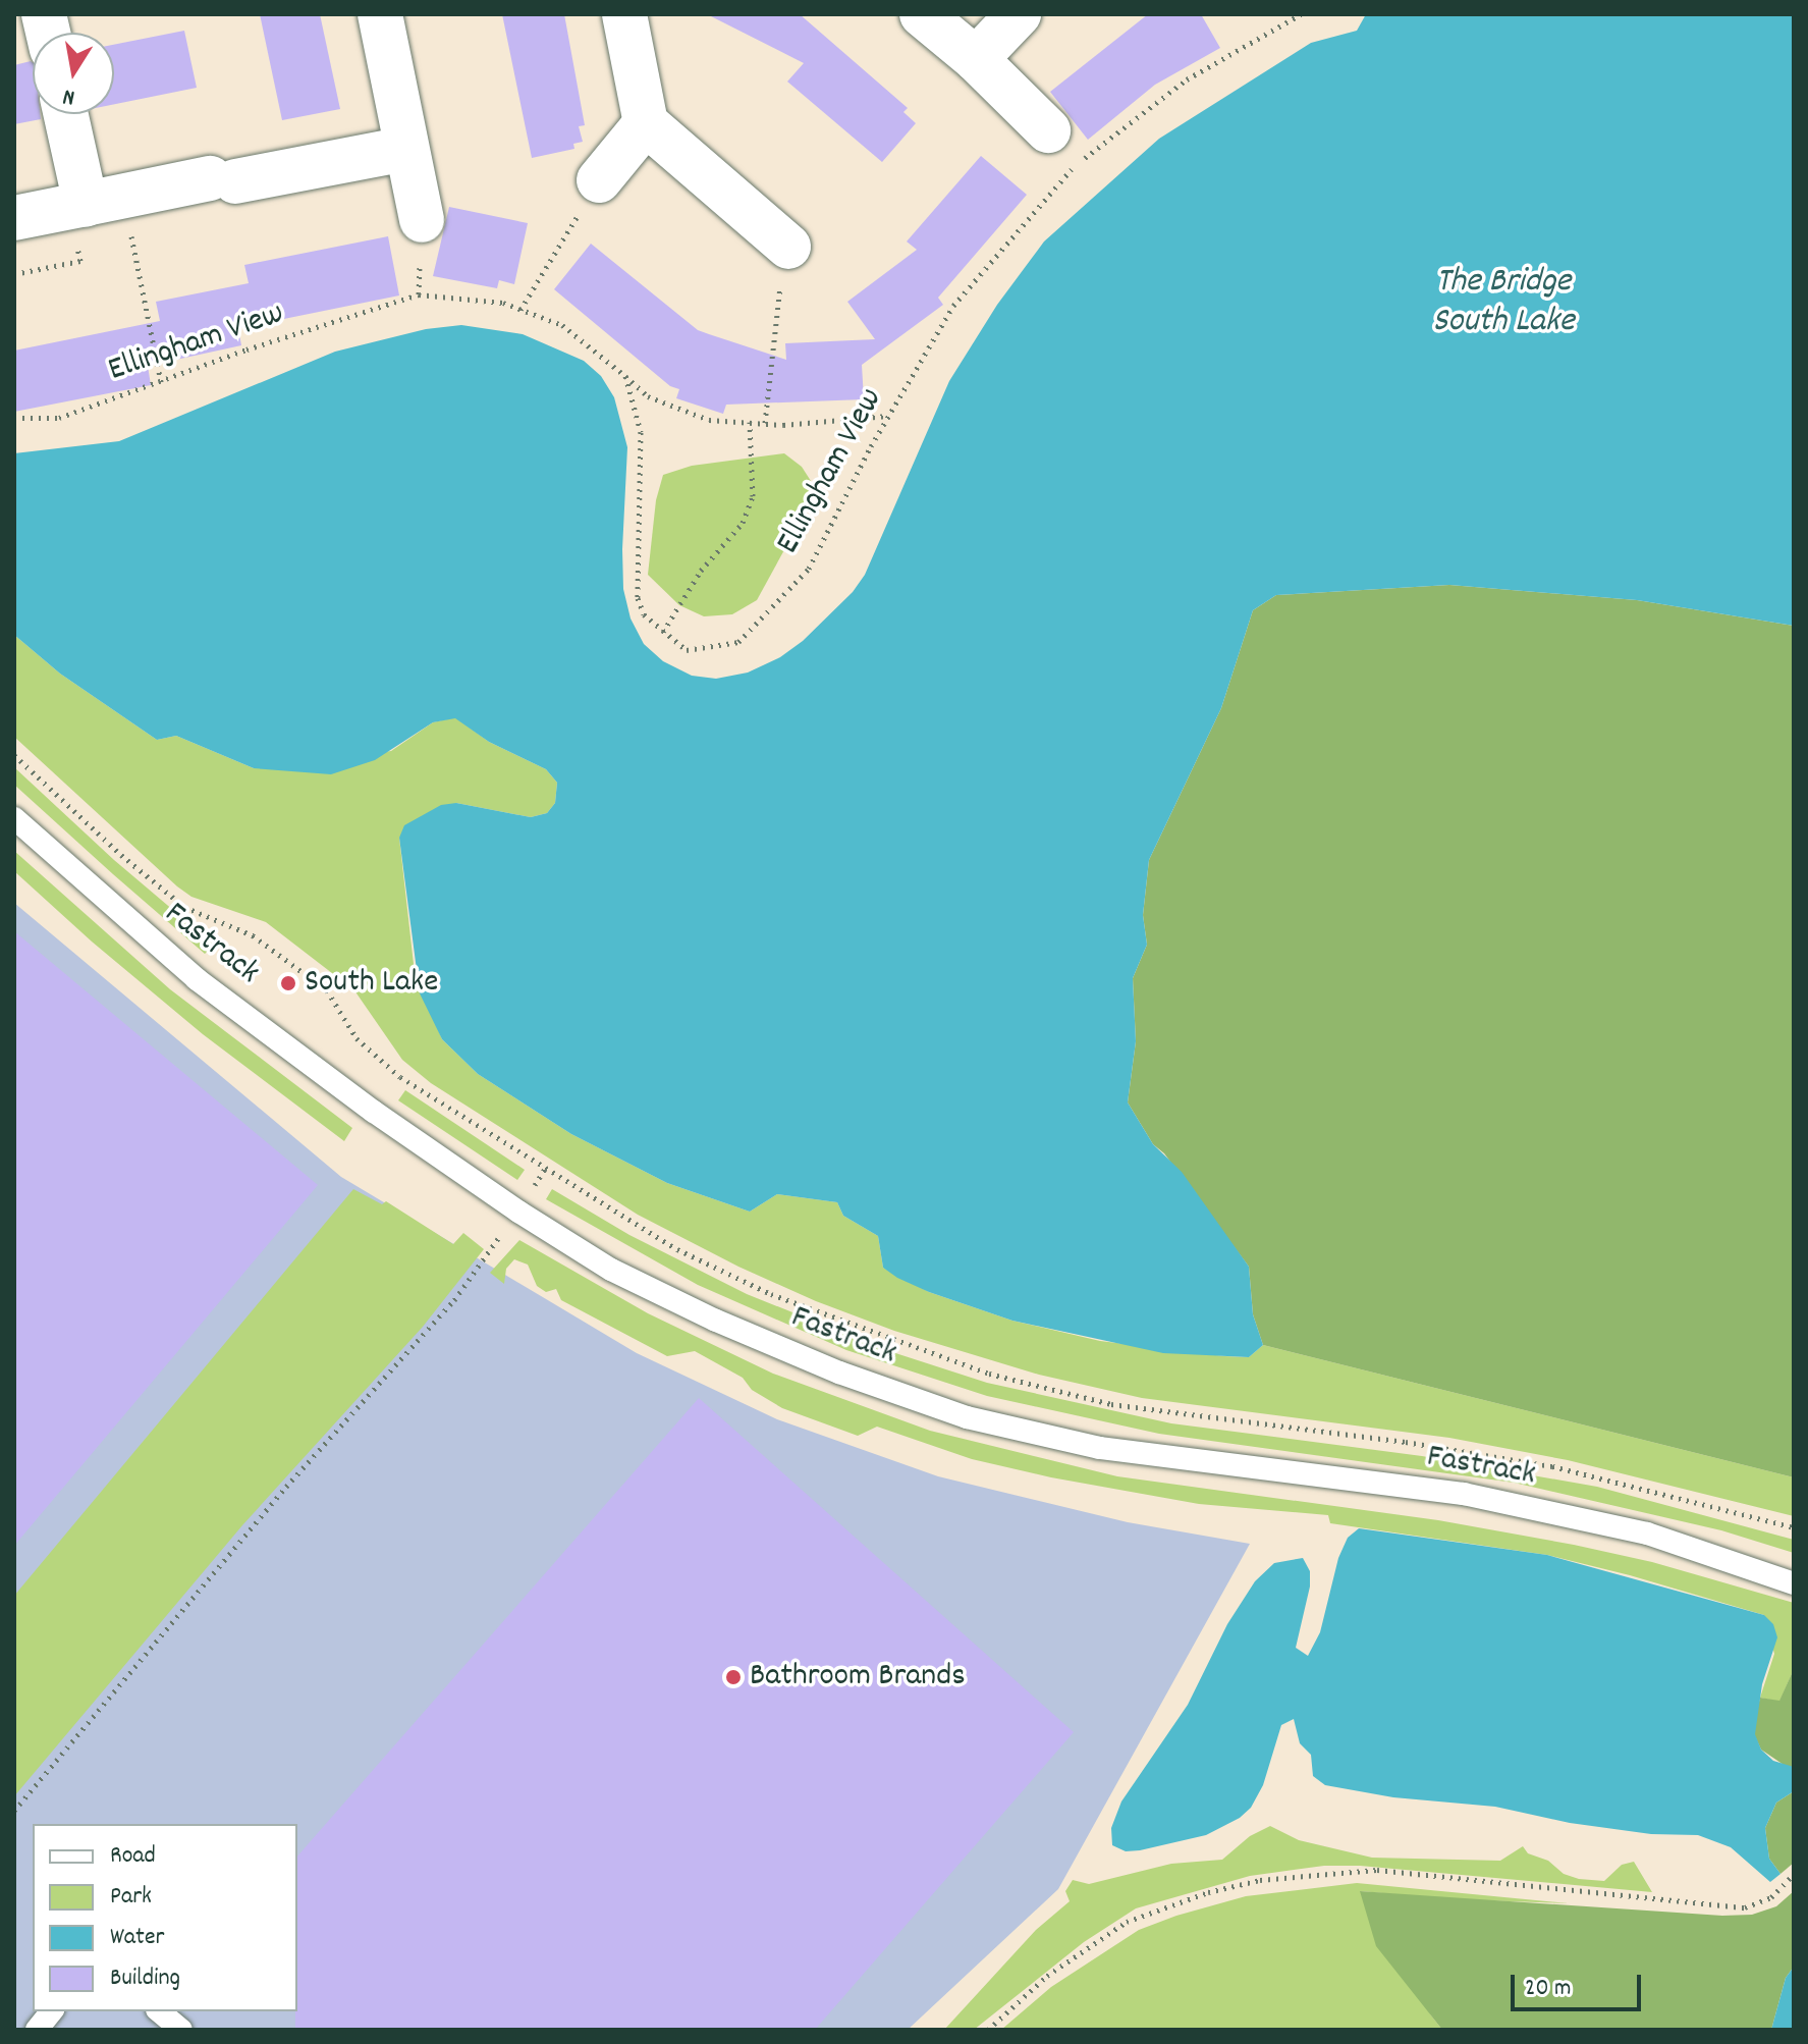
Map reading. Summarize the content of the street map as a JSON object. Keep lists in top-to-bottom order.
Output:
{
  "streets": {
    "lane": ["Fastrack"],
    "path": ["Ellingham View"]
  },
  "water": ["The Bridge South Lake"],
  "places": ["South Lake", "Bathroom Brands"],
  "legend": [
    "Road",
    "Park",
    "Water",
    "Building"
  ],
  "scale_bar": "20 m",
  "north": "bottom"
}
